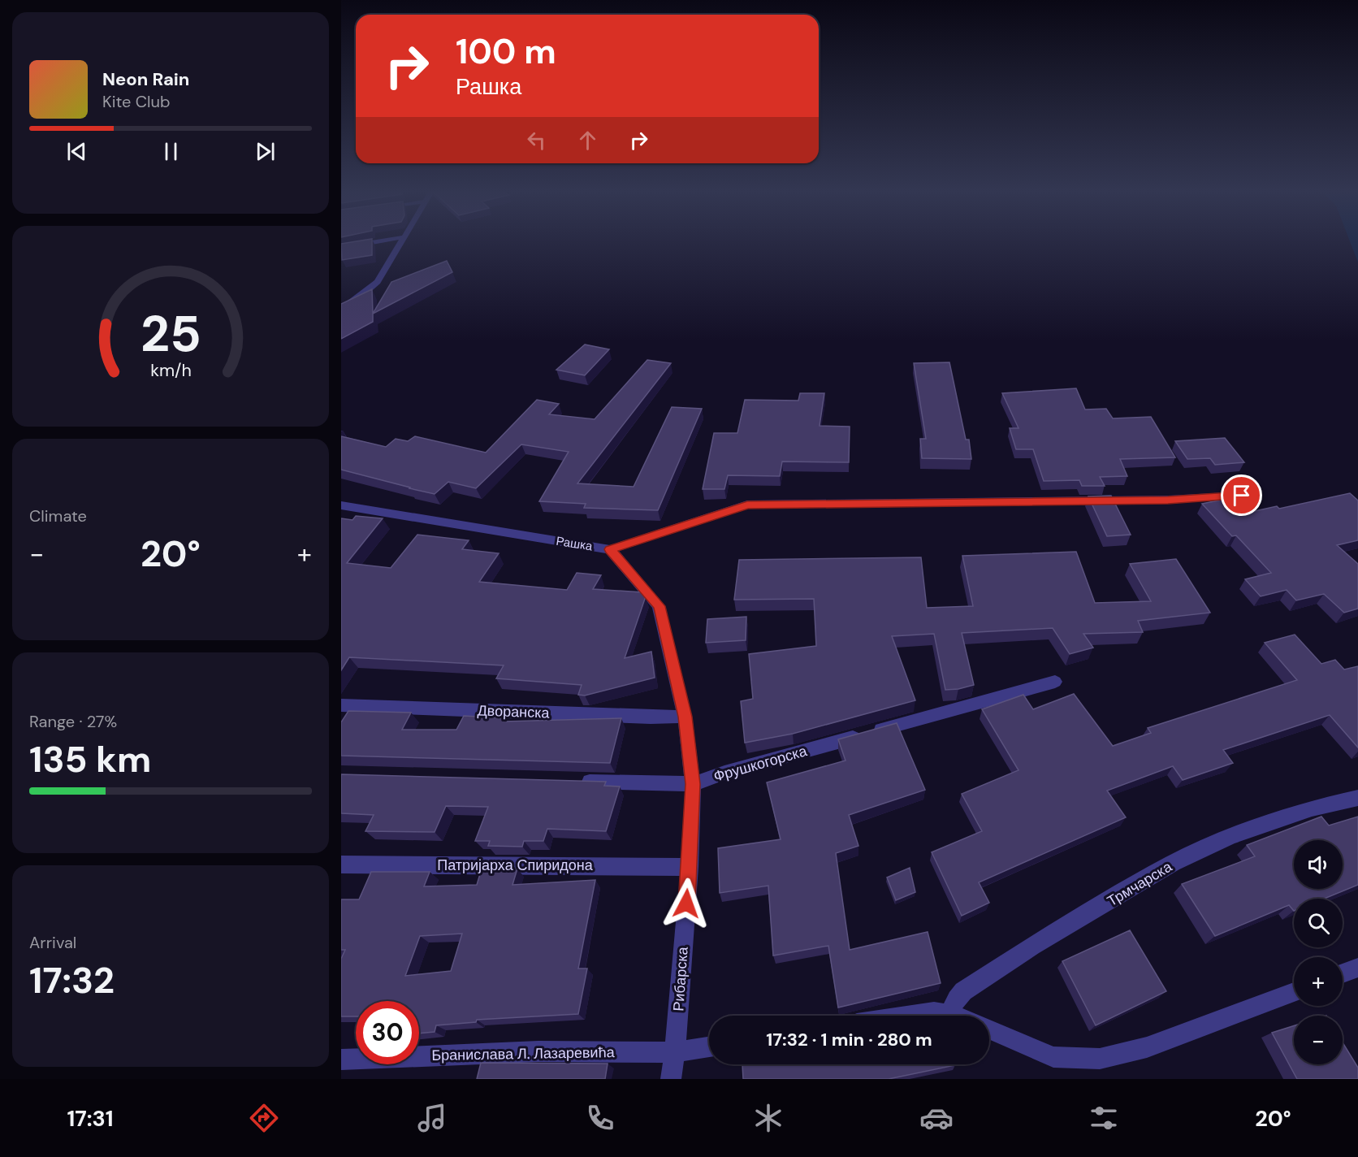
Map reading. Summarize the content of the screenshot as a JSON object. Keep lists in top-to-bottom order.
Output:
{
  "streets": {
    "street": [
      "Рашка",
      "Дворанска",
      "Фрушкогорска",
      "Патријарха Спиридона",
      "Трмчарска",
      "Рибарска",
      "Бранислава Л. Лазаревића"
    ]
  },
  "crossings": [
    ["Рашка", "Рибарска"],
    ["Дворанска", "Рибарска"],
    ["Фрушкогорска", "Рибарска"],
    ["Патријарха Спиридона", "Рибарска"],
    ["Рибарска", "Бранислава Л. Лазаревића"]
  ],
  "page": {
    "turn": ["100 m", "Рашка"],
    "song": ["Neon Rain", "Kite Club"],
    "tile": [
      "Climate",
      ["Range · 27%", "135 km"],
      ["Arrival", "17:32"]
    ],
    "heat": ["−", "20°", "+"],
    "map_buttons": ["+", "−"],
    "limit": "30",
    "trip": "17:32 · 1 min · 280 m",
    "tabs": ["17:31", "20°"],
    "gauge": ["25", "km/h"]
  }
}
